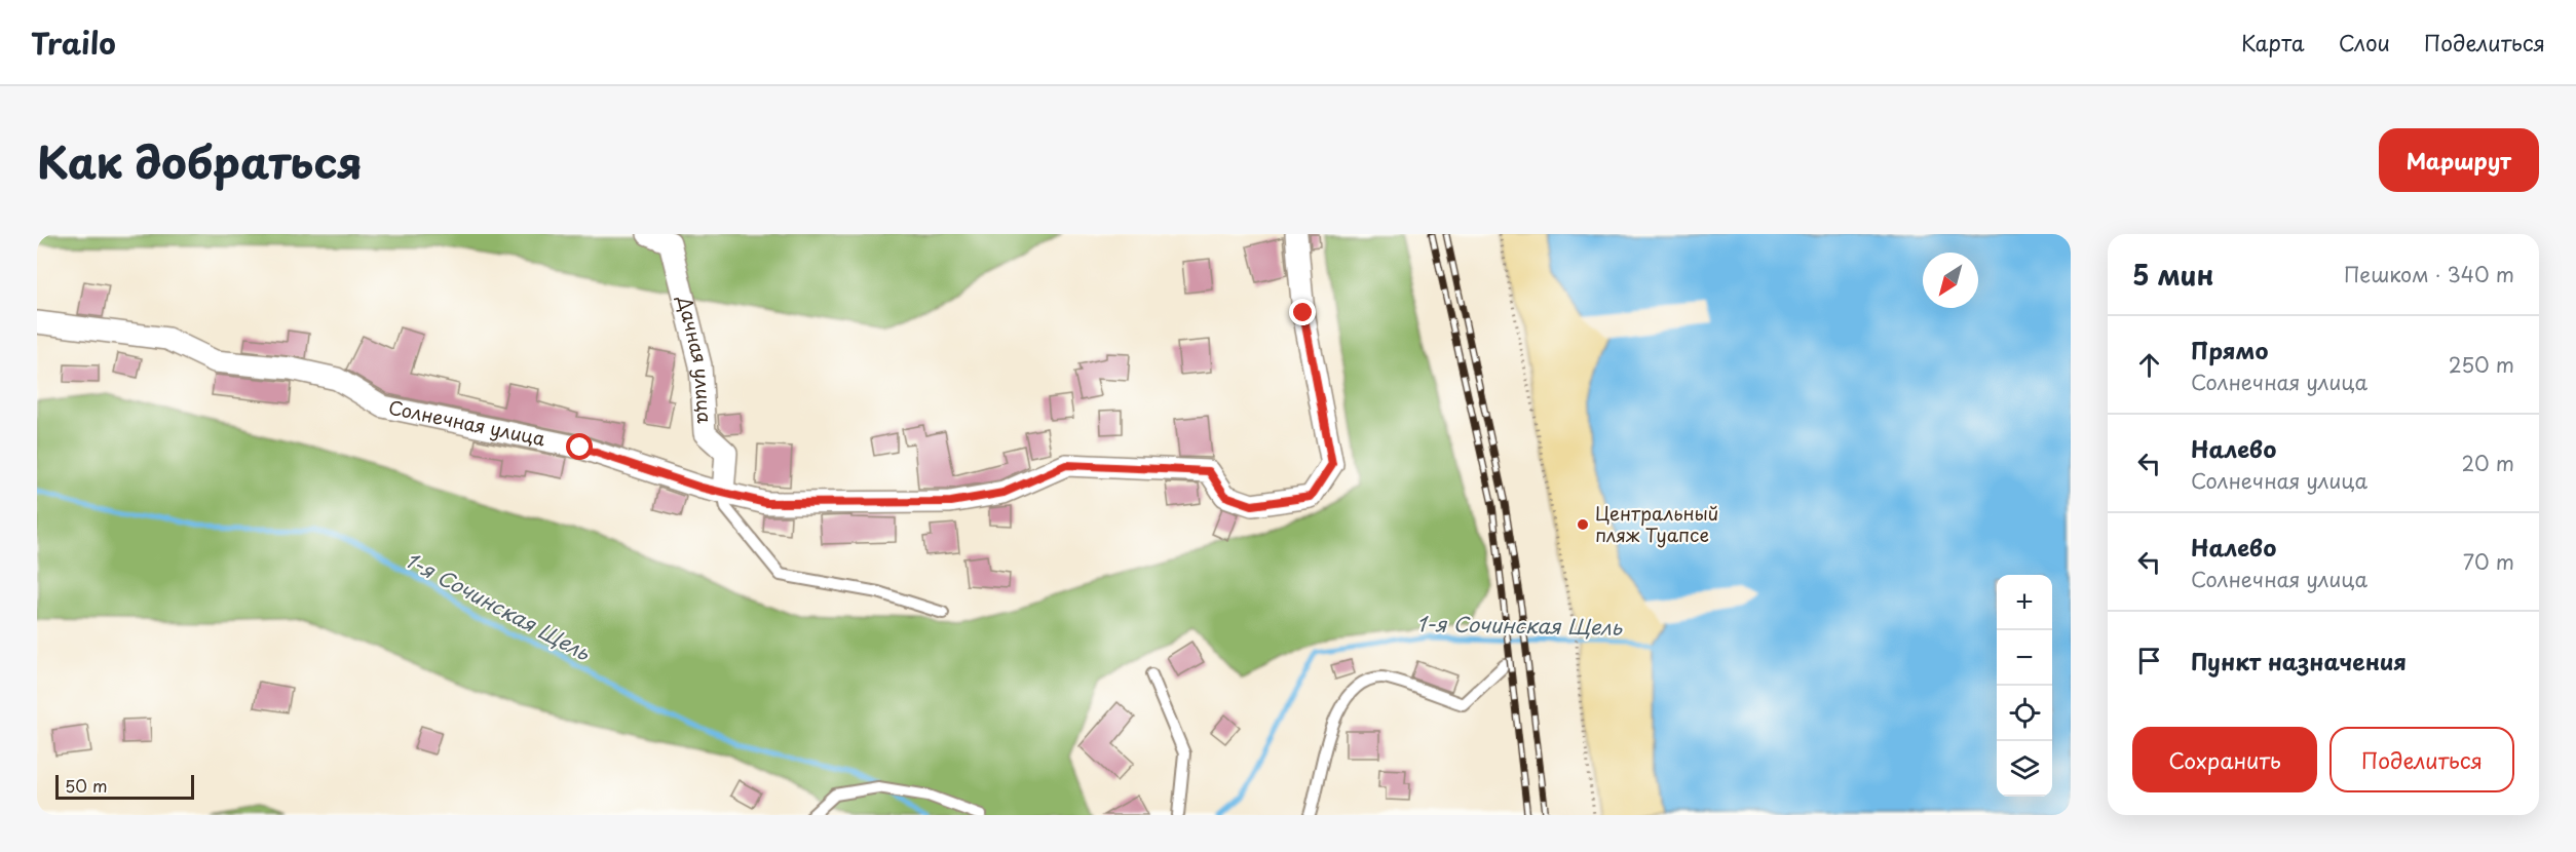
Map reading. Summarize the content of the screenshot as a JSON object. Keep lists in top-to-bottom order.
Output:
{
  "streets": {
    "street": ["Дачная улица", "Солнечная улица"]
  },
  "crossings": [
    ["Дачная улица", "Солнечная улица"]
  ],
  "water": ["1-я Сочинская Щель"],
  "places": ["Центральный пляж Туапсе"],
  "scale_bar": "50 m",
  "north": "bottom left",
  "page": {
    "header": "Trailo",
    "nav": ["Карта", "Слои", "Поделиться"],
    "title": "Как добраться",
    "buttons": [
      "Маршрут",
      ["Сохранить", "Поделиться"]
    ],
    "heading": ["5 мин", "Пешком · 340 m"],
    "list": [
      ["Прямо", "Солнечная улица", "250 m"],
      ["Налево", "Солнечная улица", "20 m"],
      ["Налево", "Солнечная улица", "70 m"],
      "Пункт назначения"
    ],
    "map_buttons": ["+", "−"],
    "scale": "50 m"
  }
}
